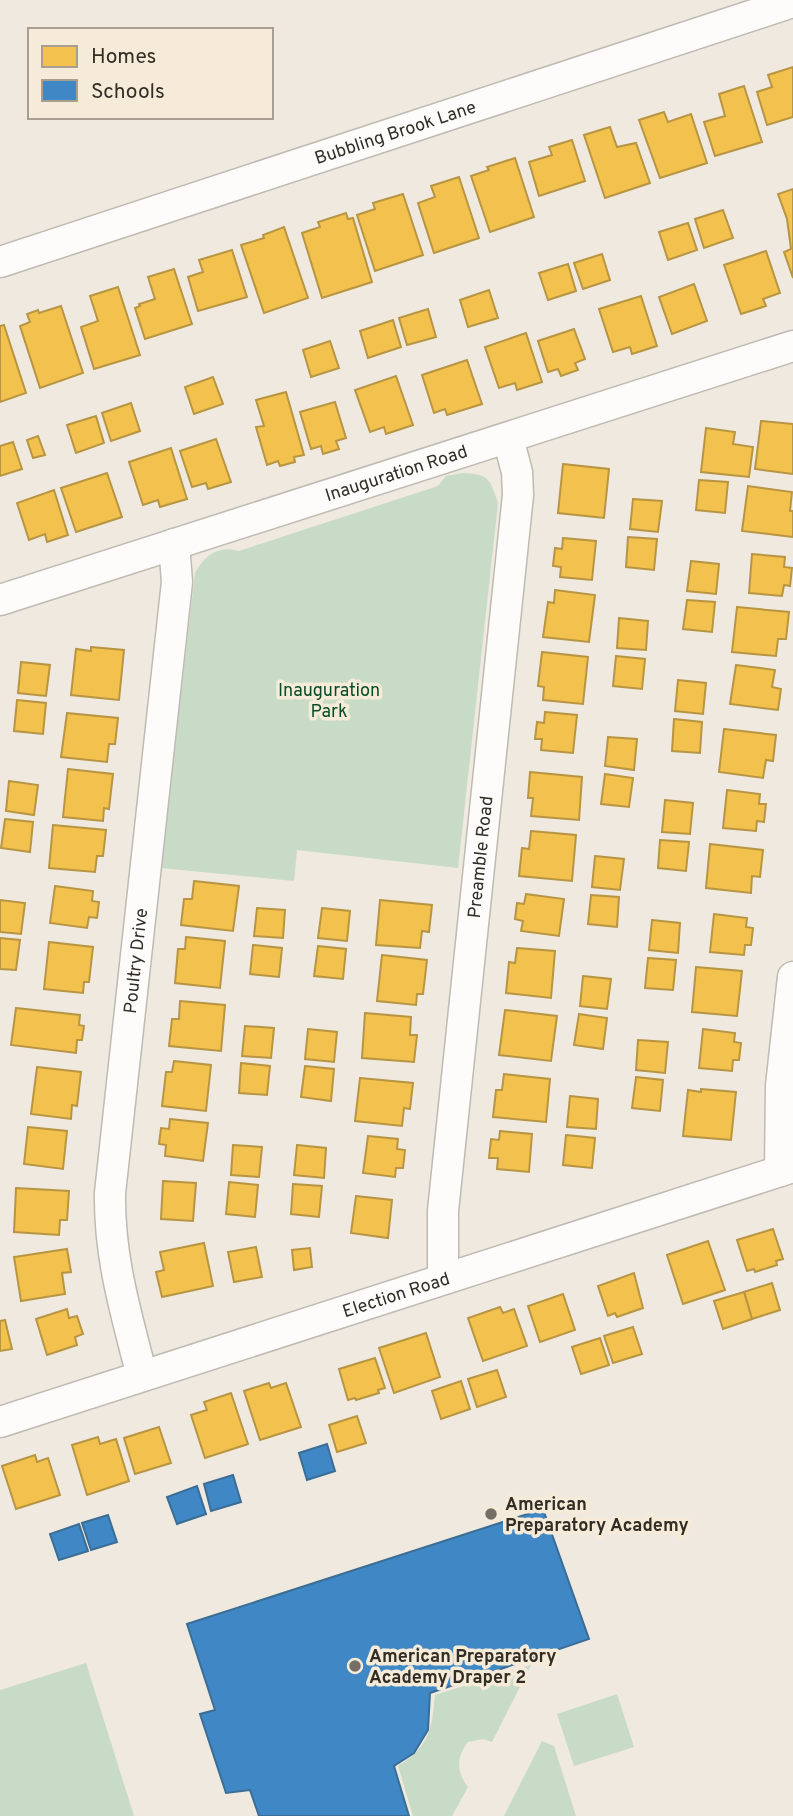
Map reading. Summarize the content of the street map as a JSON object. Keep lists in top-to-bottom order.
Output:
{
  "streets": {
    "street": [
      "Bubbling Brook Lane",
      "Inauguration Road",
      "Preamble Road",
      "Poultry Drive",
      "Election Road"
    ]
  },
  "crossings": [
    ["Inauguration Road", "Preamble Road"],
    ["Inauguration Road", "Poultry Drive"],
    ["Preamble Road", "Election Road"],
    ["Poultry Drive", "Election Road"]
  ],
  "parks": ["Inauguration Park"],
  "places": ["American Preparatory Academy", "American Preparatory Academy Draper 2"],
  "legend": ["Homes", "Schools"]
}
